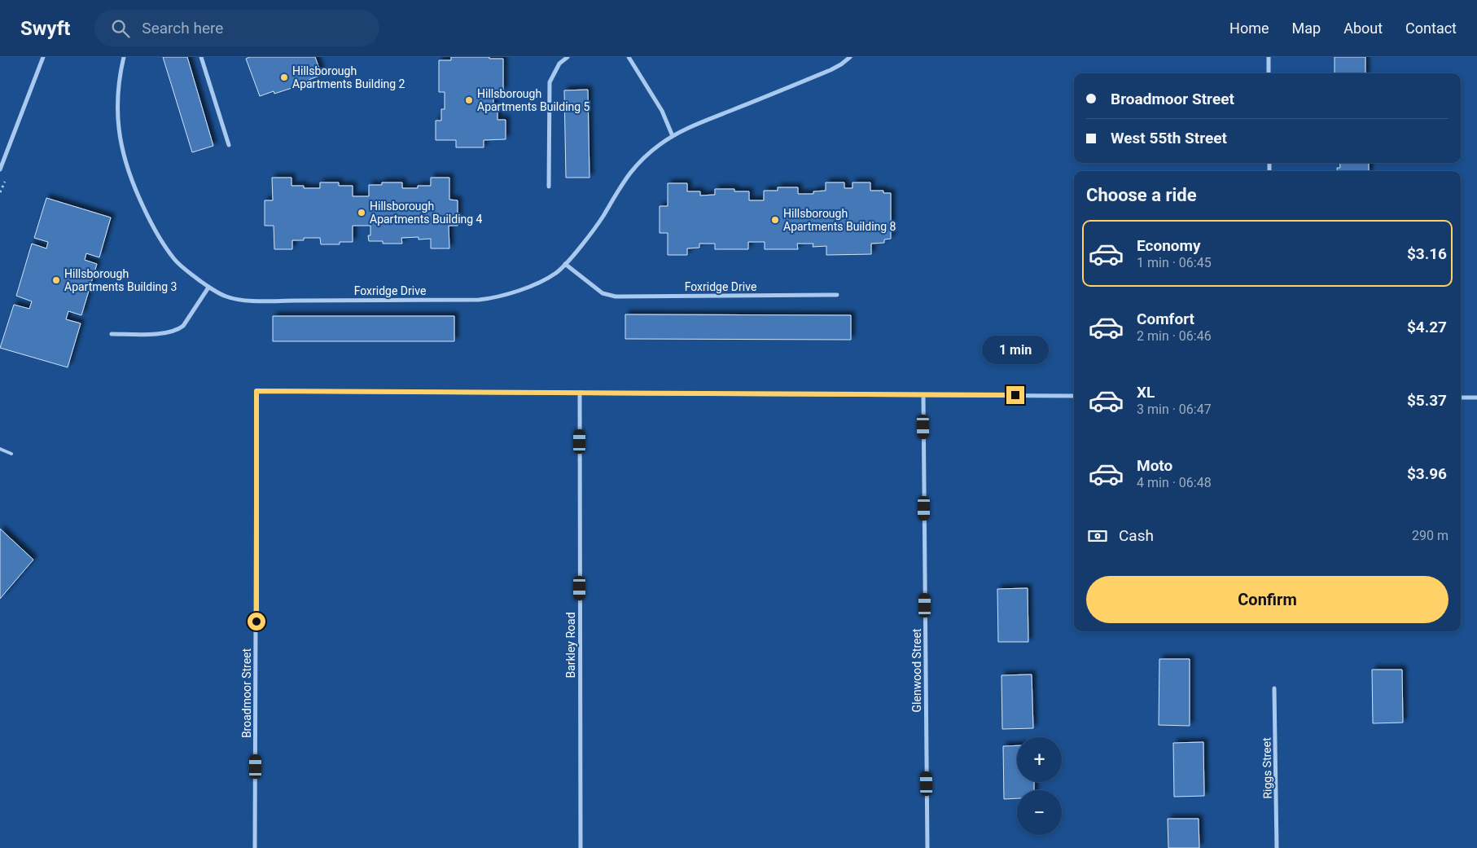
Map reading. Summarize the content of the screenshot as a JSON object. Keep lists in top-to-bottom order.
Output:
{
  "streets": {
    "street": [
      "Foxridge Drive",
      "Barkley Road",
      "Glenwood Street",
      "Broadmoor Street",
      "Riggs Street"
    ]
  },
  "crossings": [
    ["Barkley Road", "Broadmoor Street"]
  ],
  "places": [
    "Hillsborough Apartments Building 2",
    "Hillsborough Apartments Building 5",
    "Hillsborough Apartments Building 4",
    "Hillsborough Apartments Building 8",
    "Hillsborough Apartments Building 3"
  ],
  "page": {
    "header": "Swyft",
    "search": "Search here",
    "nav": [
      "Home",
      "Map",
      "About",
      "Contact"
    ],
    "banner": ["Broadmoor Street", "West 55th Street"],
    "heading": "Choose a ride",
    "list": [
      {
        "name": "Economy",
        "note": "1 min · 06:45",
        "value": "$3.16"
      },
      {
        "name": "Comfort",
        "note": "2 min · 06:46",
        "value": "$4.27"
      },
      {
        "name": "XL",
        "note": "3 min · 06:47",
        "value": "$5.37"
      },
      {
        "name": "Moto",
        "note": "4 min · 06:48",
        "value": "$3.96"
      }
    ],
    "bubble": "1 min",
    "pay": ["Cash", "290 m"],
    "buttons": "Confirm",
    "map_buttons": ["+", "−"]
  }
}
